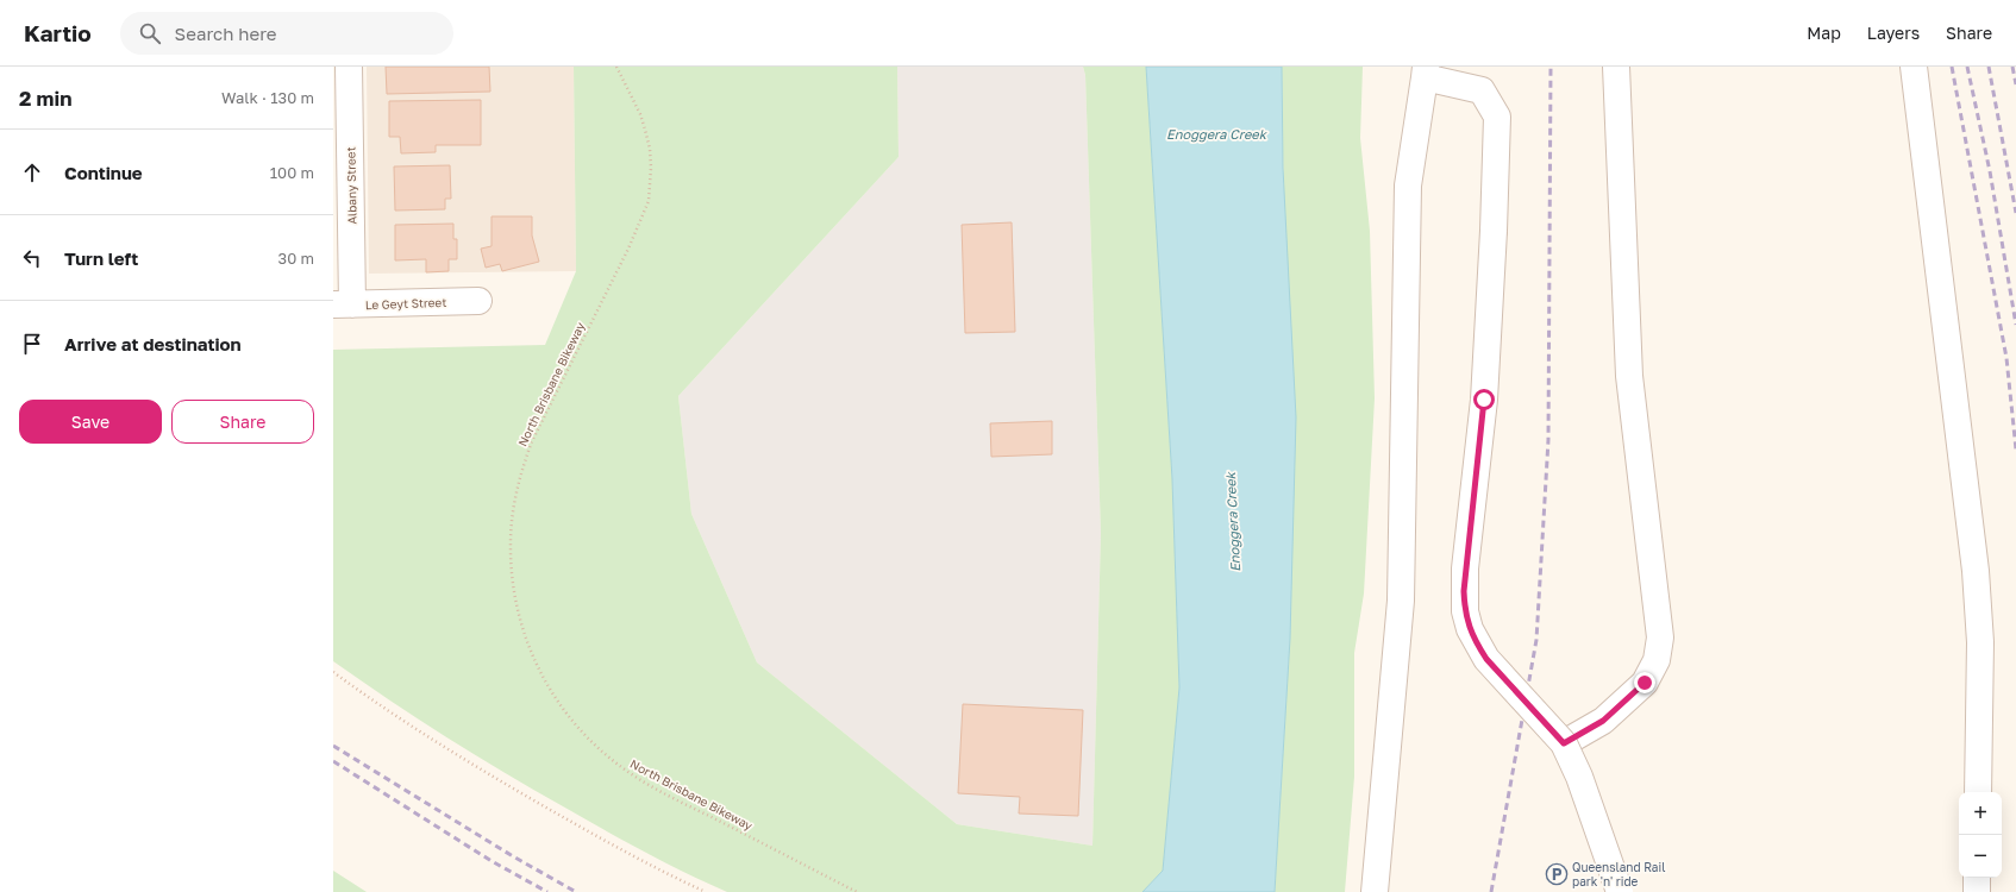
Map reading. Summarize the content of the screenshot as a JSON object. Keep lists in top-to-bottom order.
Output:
{
  "streets": {
    "street": ["Albany Street", "Le Geyt Street"],
    "path": ["North Brisbane Bikeway"]
  },
  "crossings": [
    ["Albany Street", "Le Geyt Street"]
  ],
  "water": ["Enoggera Creek"],
  "places": {
    "parking": ["Queensland Rail park 'n' ride"]
  },
  "page": {
    "header": "Kartio",
    "search": "Search here",
    "nav": ["Map", "Layers", "Share"],
    "heading": ["2 min", "Walk · 130 m"],
    "list": [
      ["Continue", "100 m"],
      ["Turn left", "30 m"],
      "Arrive at destination"
    ],
    "buttons": ["Save", "Share"],
    "map_buttons": ["+", "−"]
  }
}
